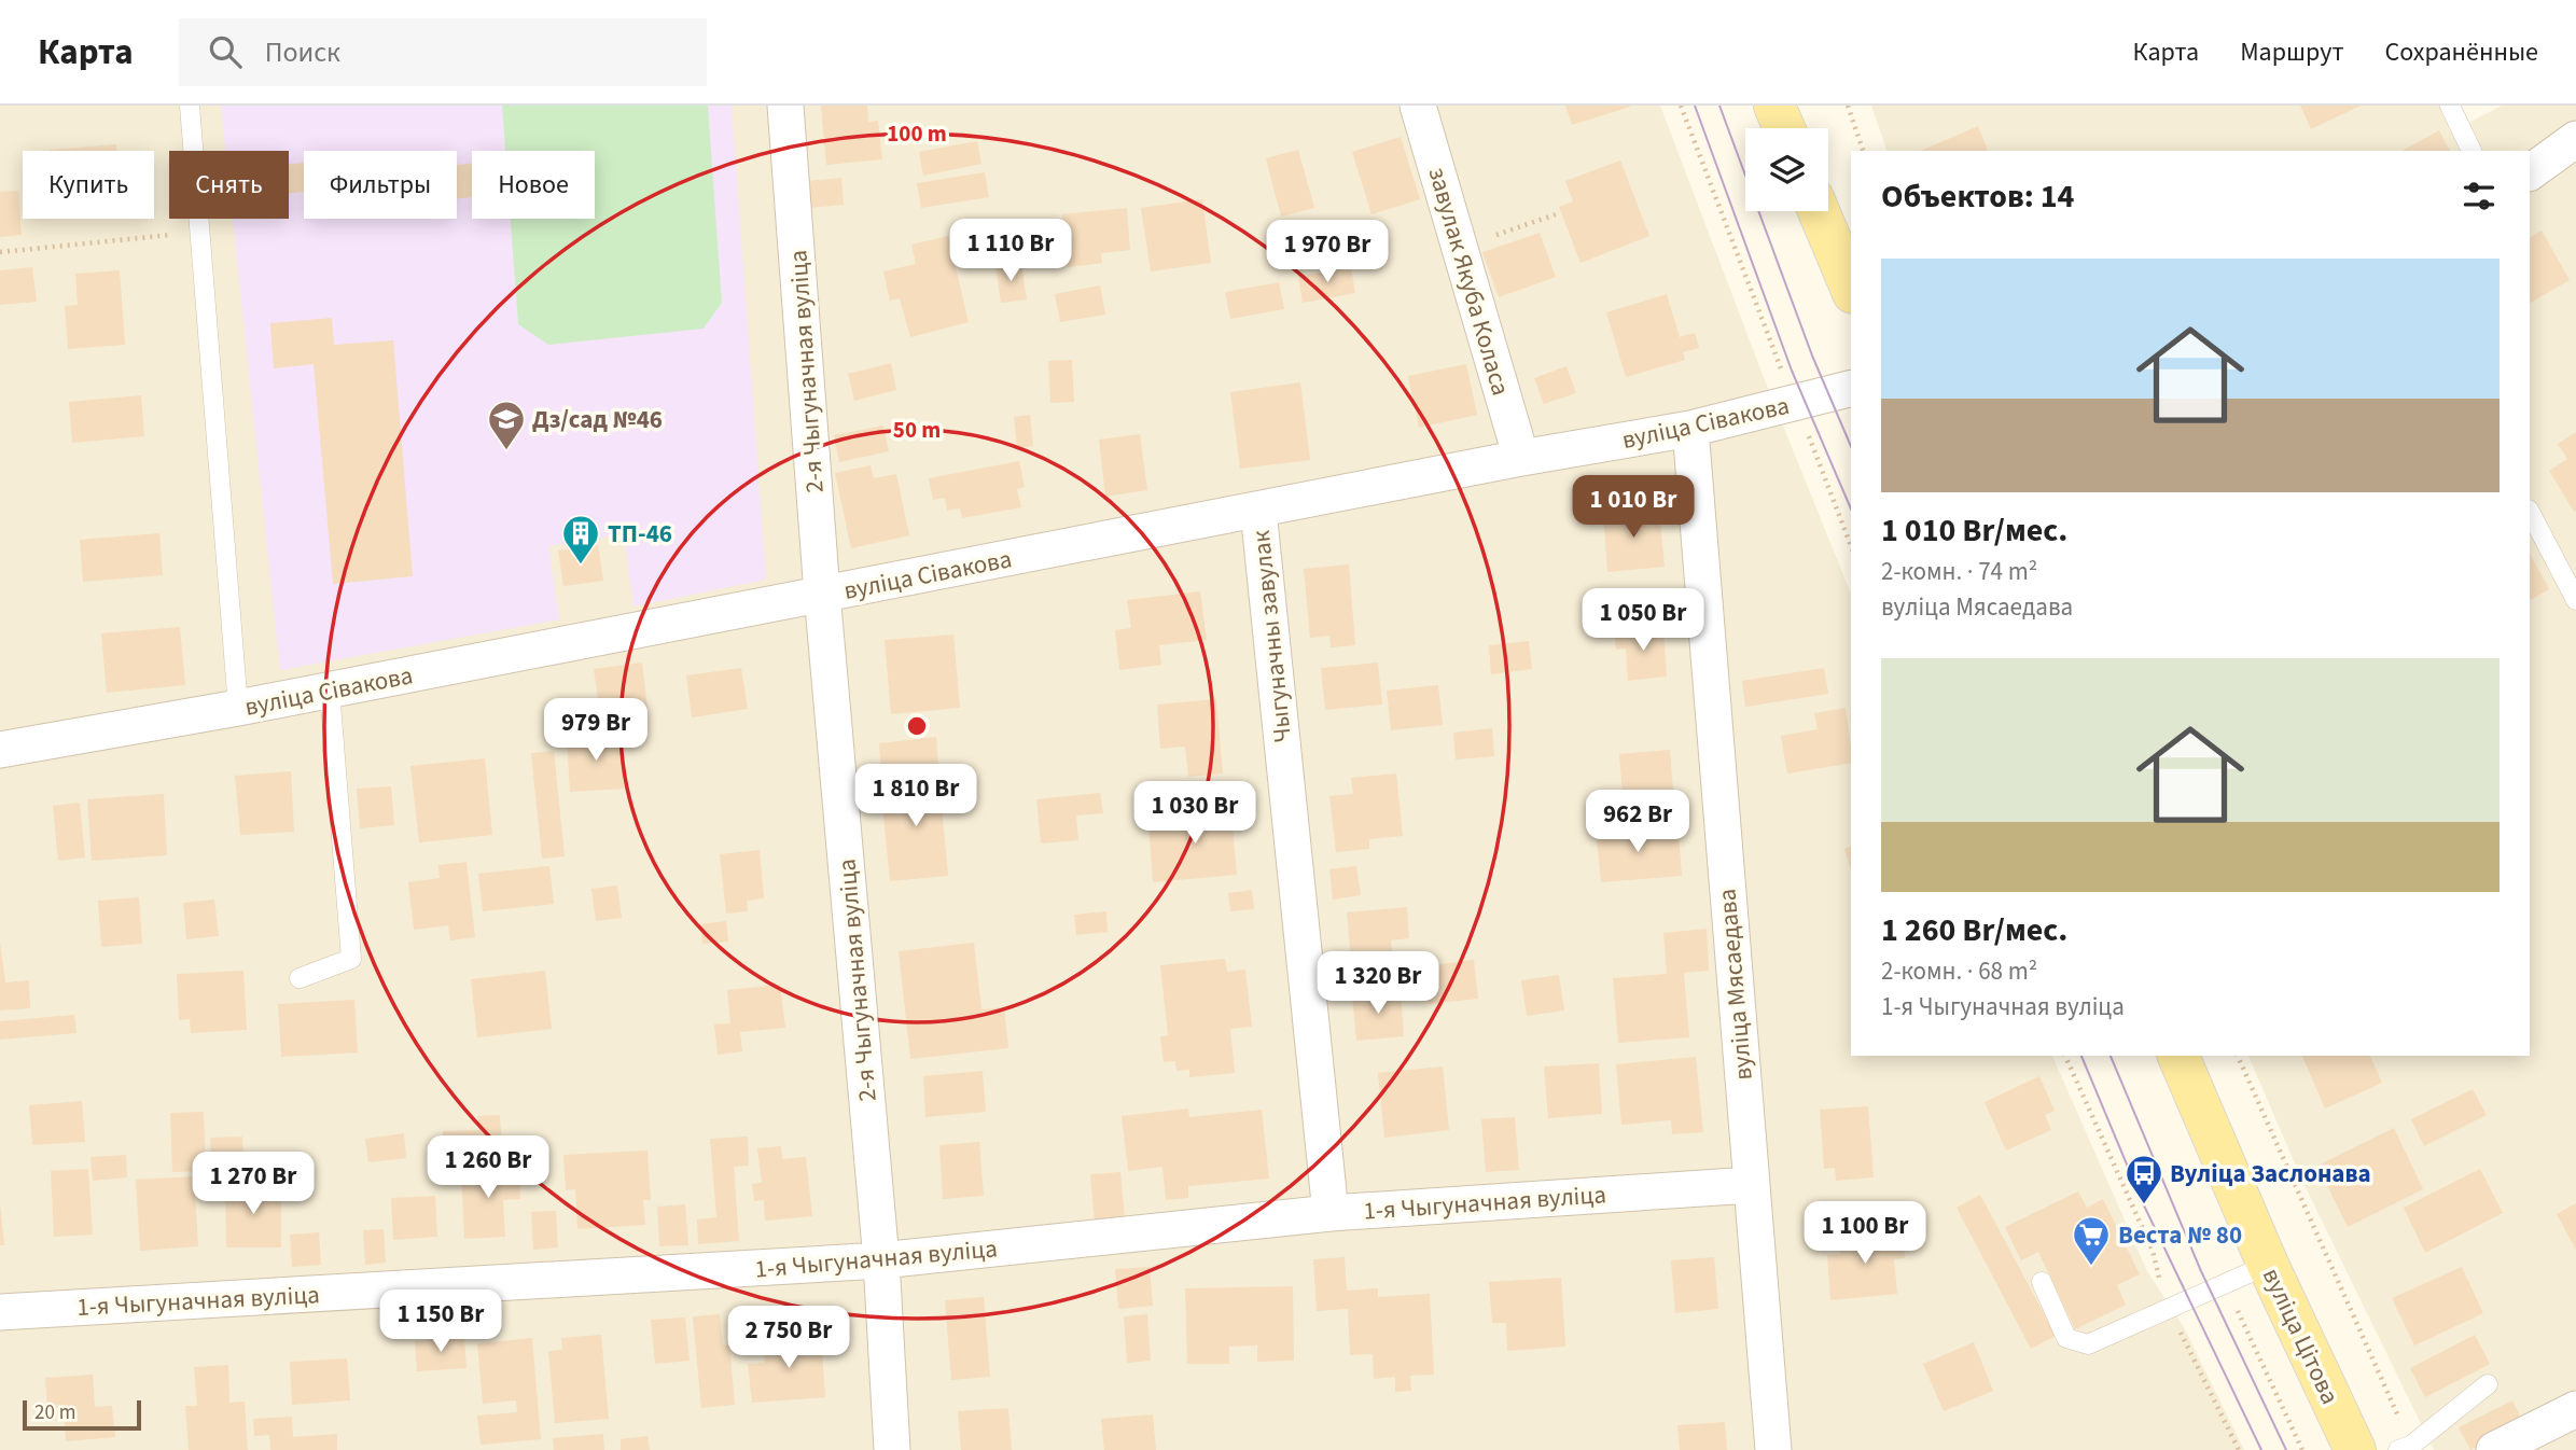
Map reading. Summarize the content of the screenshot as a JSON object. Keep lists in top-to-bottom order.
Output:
{
  "streets": {
    "main road": ["вуліца Цітова"],
    "street": [
      "завулак Якуба Коласа",
      "2-я Чыгуначная вуліца",
      "вуліца Сівакова",
      "Чыгуначны завулак",
      "вуліца Мясаедава",
      "1-я Чыгуначная вуліца"
    ]
  },
  "crossings": [
    ["завулак Якуба Коласа", "вуліца Сівакова"],
    ["2-я Чыгуначная вуліца", "вуліца Сівакова"],
    ["2-я Чыгуначная вуліца", "1-я Чыгуначная вуліца"],
    ["вуліца Сівакова", "Чыгуначны завулак"],
    ["вуліца Сівакова", "вуліца Мясаедава"],
    ["Чыгуначны завулак", "1-я Чыгуначная вуліца"],
    ["вуліца Мясаедава", "1-я Чыгуначная вуліца"]
  ],
  "places": {
    "school or university": ["Дз/сад №46"],
    "building": ["ТП-46"],
    "bus stop": ["Вуліца Заслонава"],
    "supermarket": ["Веста № 80"]
  },
  "scale_bar": "20 m",
  "page": {
    "header": "Карта",
    "search": "Поиск",
    "nav": ["Карта", "Маршрут", "Сохранённые"],
    "chip": [
      "Купить",
      "Снять",
      "Фильтры",
      "Новое"
    ],
    "heading": "Объектов: 14",
    "price": [
      "1 110 Br",
      "1 970 Br",
      "1 010 Br",
      "1 050 Br",
      "979 Br",
      "1 810 Br",
      "1 030 Br",
      "962 Br",
      "1 320 Br",
      "1 260 Br",
      "1 270 Br",
      "1 100 Br",
      "1 150 Br",
      "2 750 Br"
    ],
    "list": [
      {
        "name": "1 010 Br/мес.",
        "note": "2-комн. · 74 m² · вуліца Мясаедава"
      },
      {
        "name": "1 260 Br/мес.",
        "note": "2-комн. · 68 m² · 1-я Чыгуначная вуліца"
      }
    ],
    "scale": "20 m"
  },
  "rings": ["100 m", "50 m"]
}
